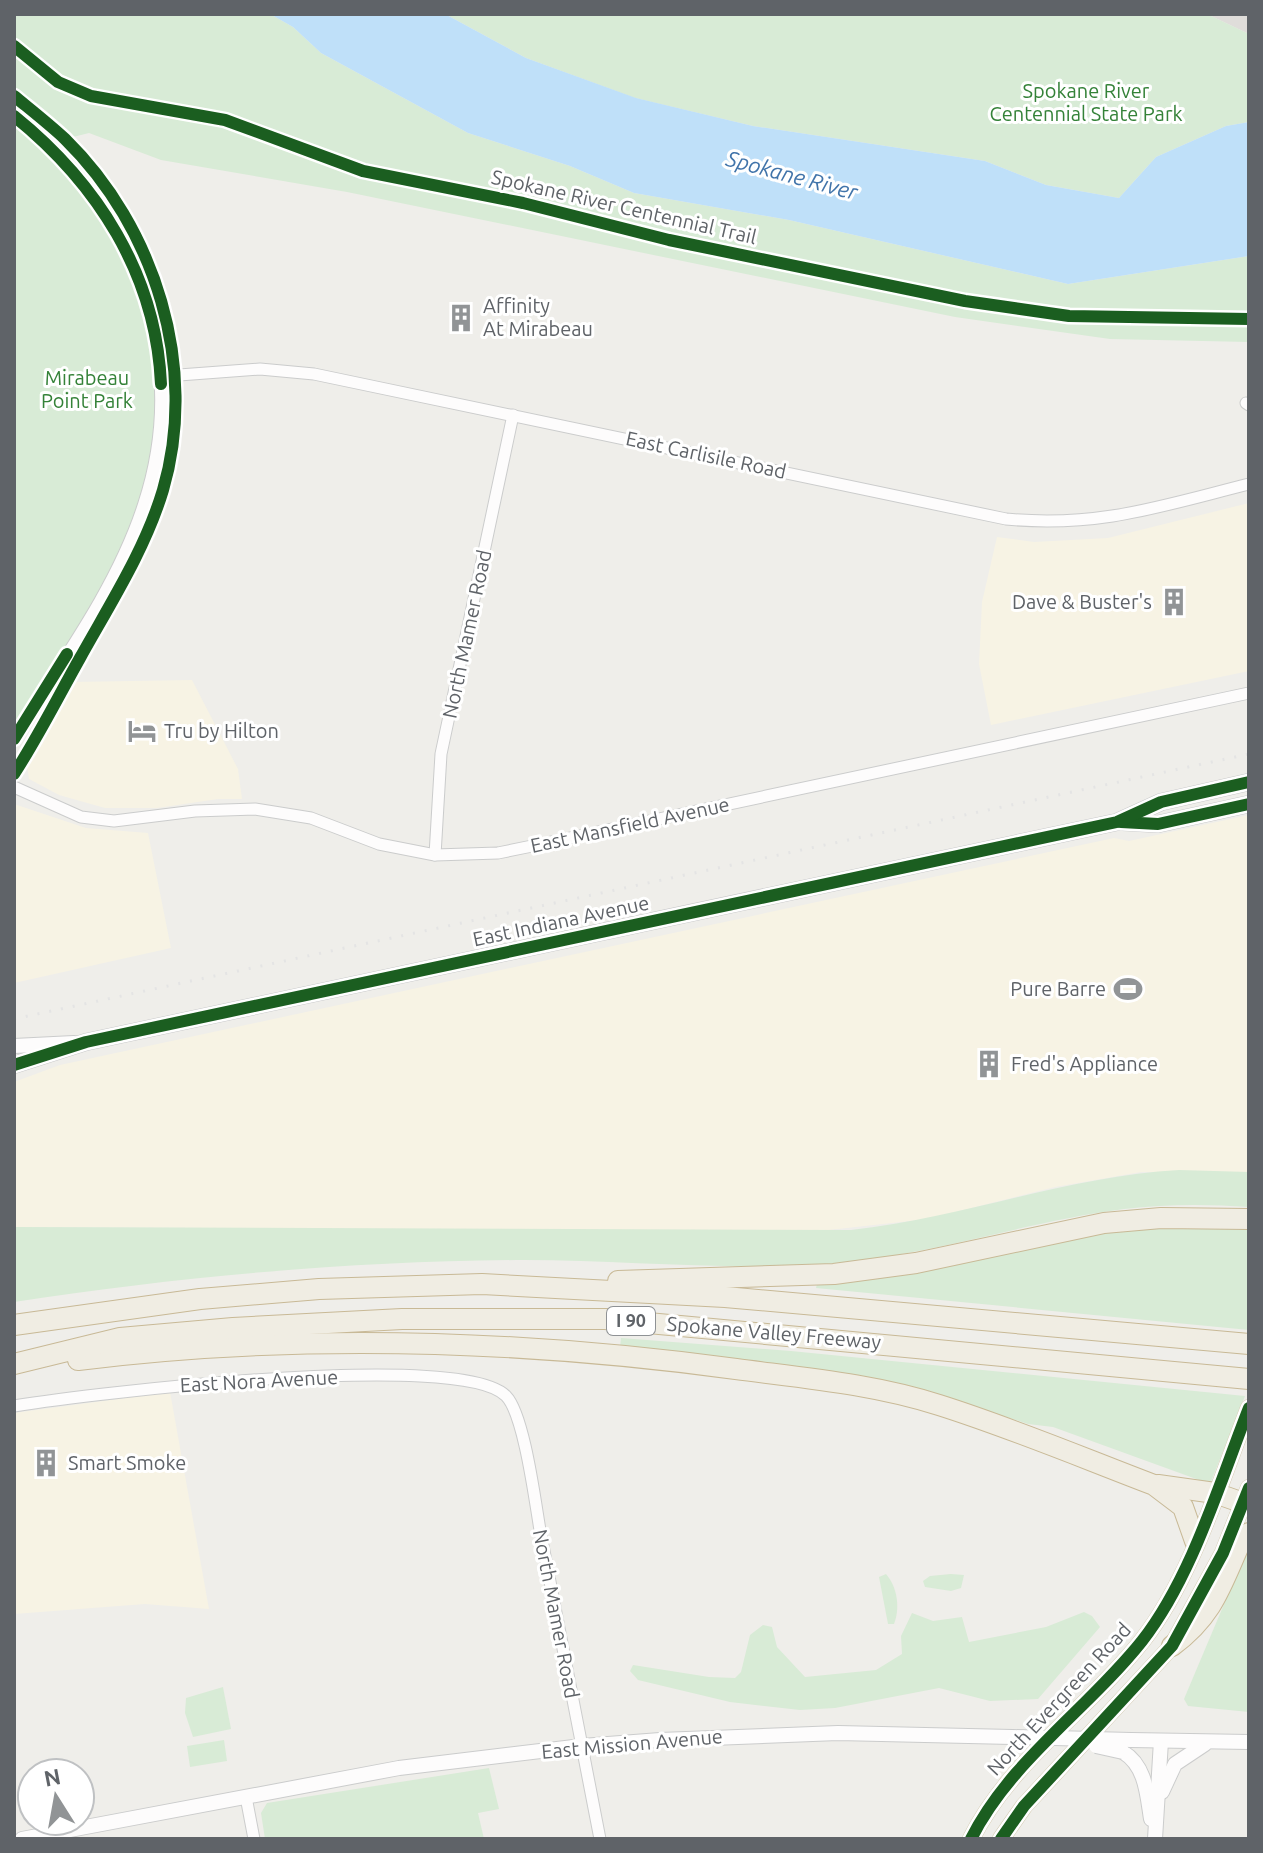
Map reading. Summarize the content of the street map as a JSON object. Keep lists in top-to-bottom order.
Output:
{
  "streets": {
    "highway": ["I 90", "Spokane Valley Freeway"],
    "main road": ["East Indiana Avenue", "North Evergreen Road"],
    "street": [
      "East Carlisile Road",
      "North Mamer Road",
      "East Mansfield Avenue",
      "East Nora Avenue",
      "East Mission Avenue"
    ],
    "cycle path": ["Spokane River Centennial Trail"]
  },
  "crossings": [
    ["East Carlisile Road", "North Mamer Road"],
    ["North Mamer Road", "East Mansfield Avenue"],
    ["North Mamer Road", "East Nora Avenue"],
    ["North Mamer Road", "East Mission Avenue"]
  ],
  "water": ["Spokane River"],
  "parks": ["Spokane River Centennial State Park", "Mirabeau Point Park"],
  "places": {
    "building": [
      "Affinity At Mirabeau",
      "Dave & Buster's",
      "Fred's Appliance",
      "Smart Smoke"
    ],
    "hotel": ["Tru by Hilton"],
    "sports": ["Pure Barre"]
  },
  "north": "top"
}
